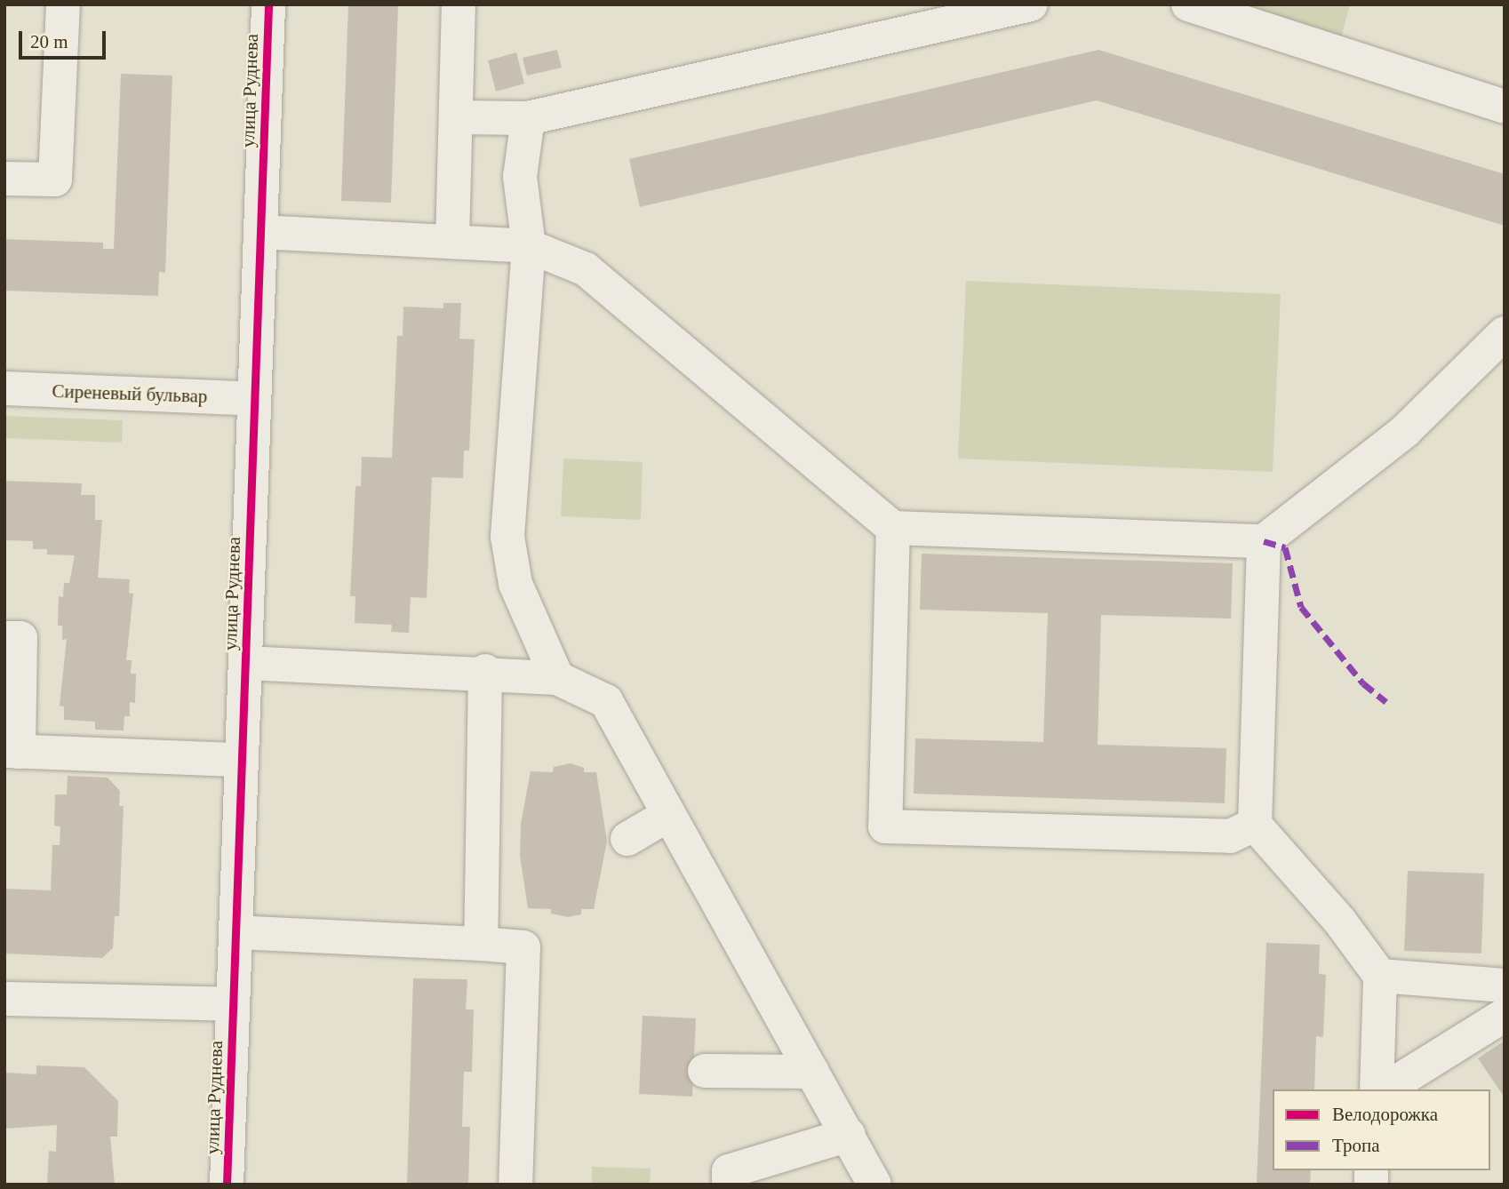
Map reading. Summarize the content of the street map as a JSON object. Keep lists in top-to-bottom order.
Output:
{
  "streets": {
    "street": ["улица Руднева", "Сиреневый бульвар"]
  },
  "crossings": [
    ["улица Руднева", "Сиреневый бульвар"]
  ],
  "legend": ["Велодорожка", "Тропа"],
  "scale_bar": "20 m"
}
